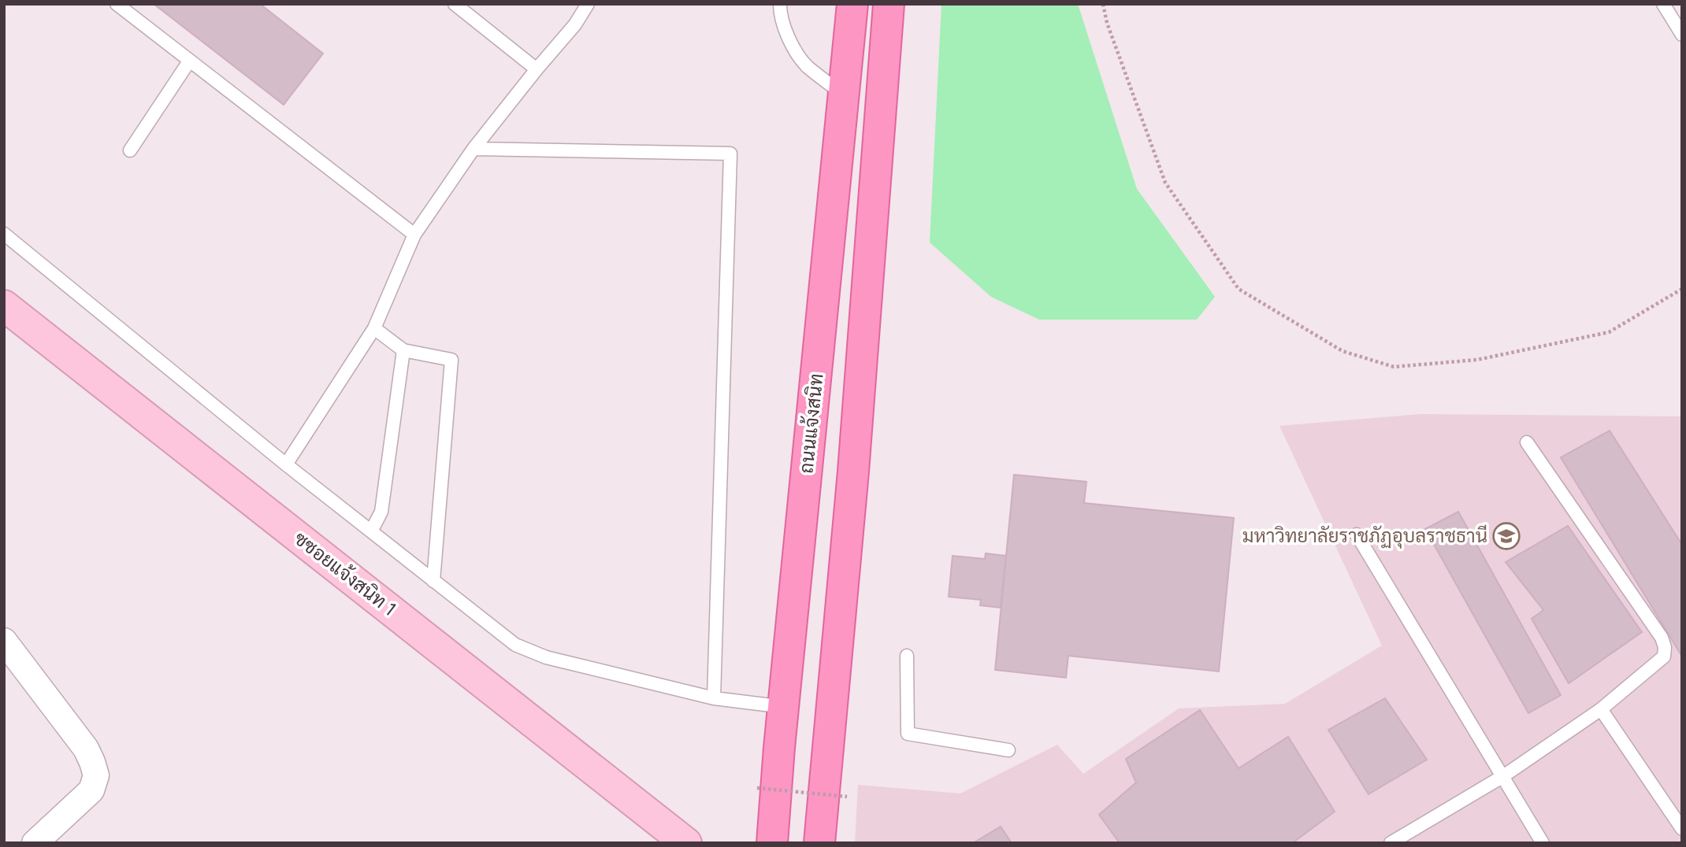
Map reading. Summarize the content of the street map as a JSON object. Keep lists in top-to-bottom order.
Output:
{
  "streets": {
    "main road": ["ถนนแจ้งสนิท"],
    "street": ["ซซอยแจ้งสนิท 1"]
  },
  "places": {
    "school or university": ["มหาวิทยาลัยราชภัฏอุบลราชธานี"]
  }
}
